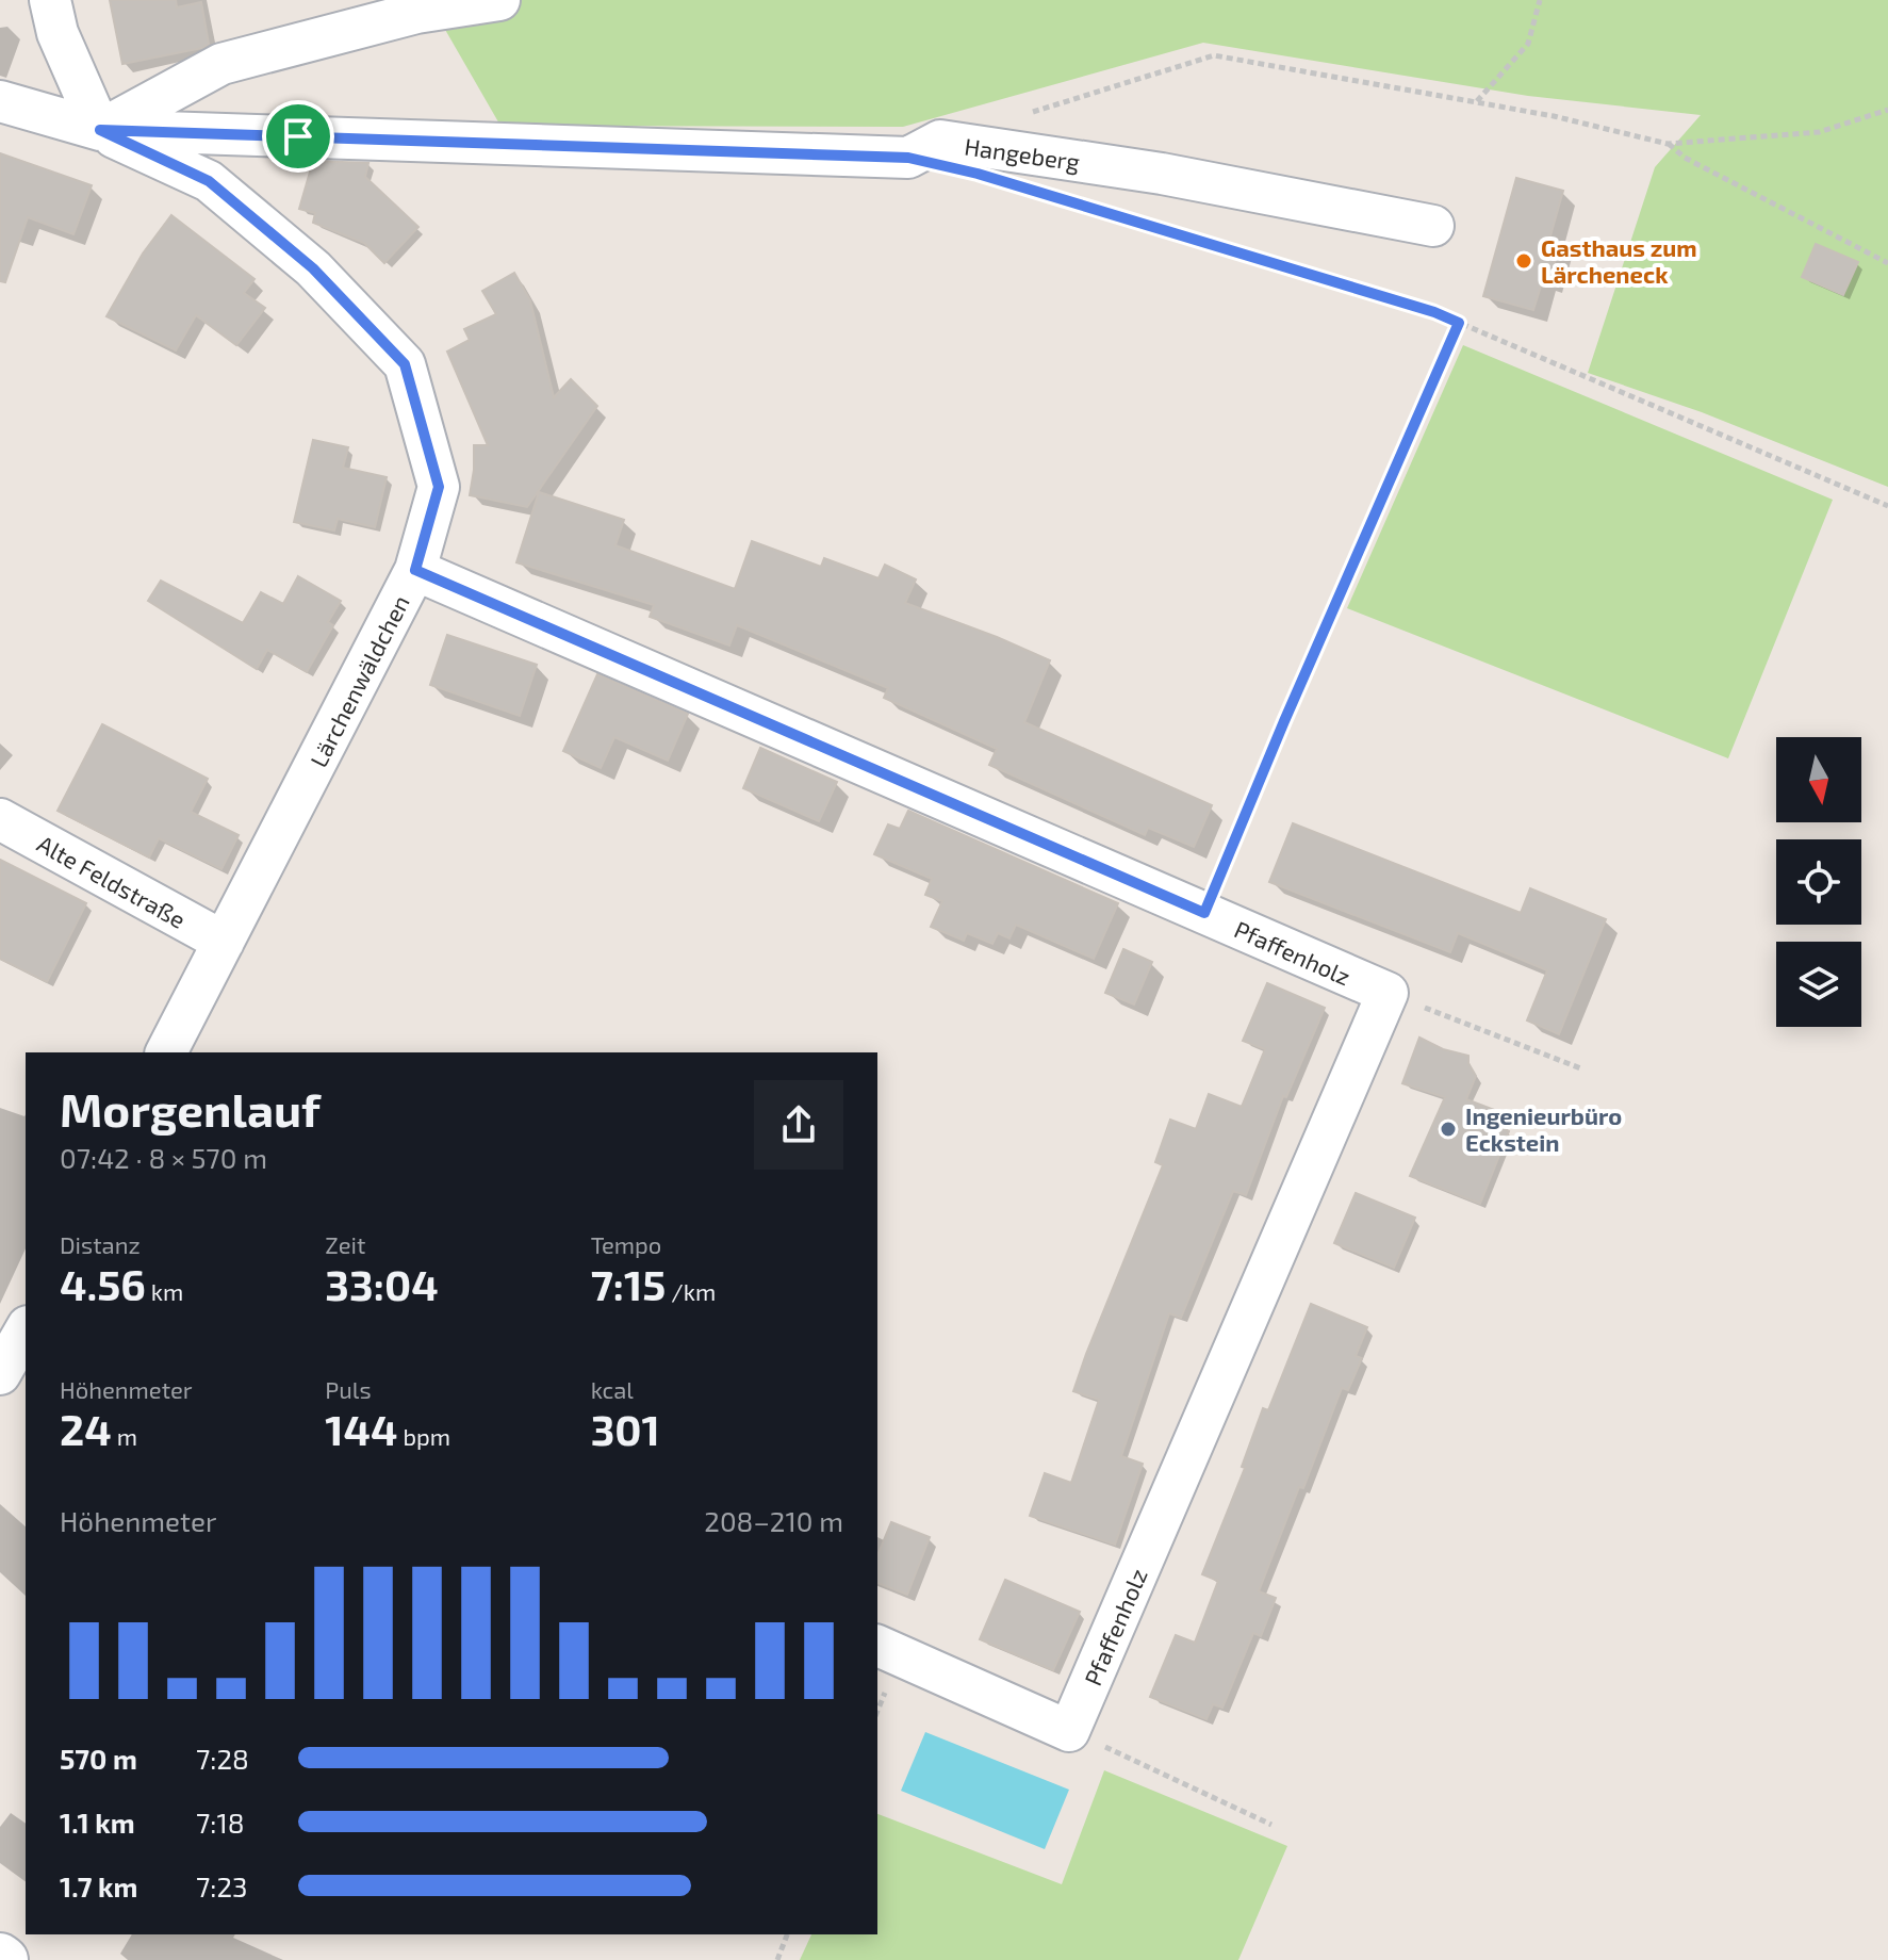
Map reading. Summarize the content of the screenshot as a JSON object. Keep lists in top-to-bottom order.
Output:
{
  "streets": {
    "street": [
      "Hangeberg",
      "Lärchenwäldchen",
      "Alte Feldstraße",
      "Pfaffenholz"
    ]
  },
  "crossings": [
    ["Hangeberg", "Lärchenwäldchen"],
    ["Lärchenwäldchen", "Alte Feldstraße"],
    ["Lärchenwäldchen", "Pfaffenholz"]
  ],
  "places": ["Gasthaus zum Lärcheneck", "Ingenieurbüro Eckstein"],
  "north": "bottom",
  "page": {
    "heading": ["Morgenlauf", "07:42 · 8 × 570 m"],
    "stats": [
      ["Distanz", "4.56 km"],
      ["Zeit", "33:04"],
      ["Tempo", "7:15 /km"],
      ["Höhenmeter", "24 m"],
      ["Puls", "144 bpm"],
      ["kcal", "301"]
    ],
    "chart": ["Höhenmeter", "208–210 m"],
    "list": [
      {
        "name": "570 m",
        "note": "7:28"
      },
      {
        "name": "1.1 km",
        "note": "7:18"
      },
      {
        "name": "1.7 km",
        "note": "7:23"
      }
    ]
  }
}
